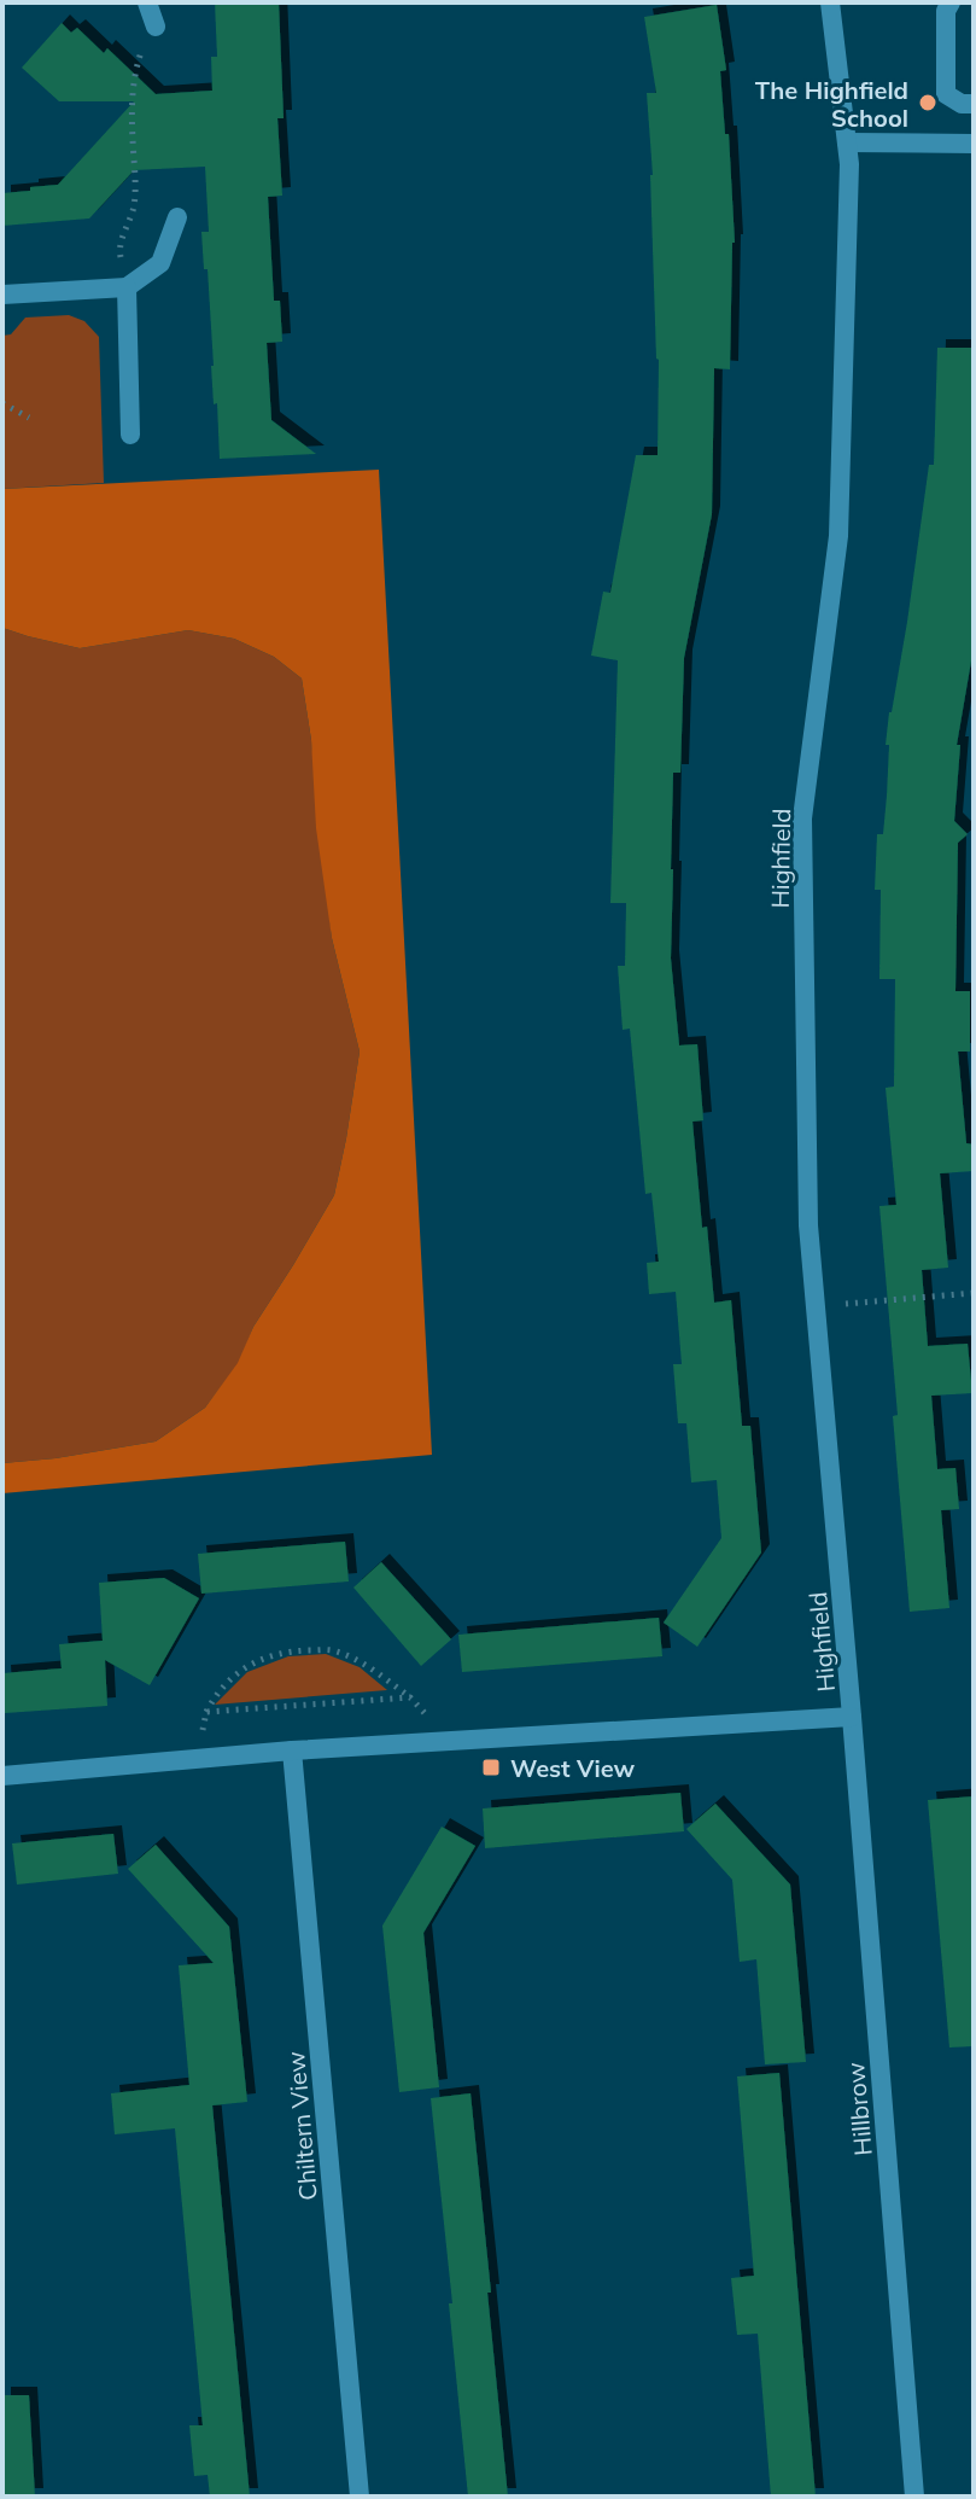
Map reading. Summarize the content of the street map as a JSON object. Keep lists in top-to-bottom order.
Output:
{
  "streets": {
    "street": ["Highfield", "Hillbrow", "Chiltern View"]
  },
  "crossings": [
    ["Highfield", "Hillbrow"]
  ],
  "places": {
    "other": ["The Highfield School"],
    "transit": ["West View"]
  }
}
